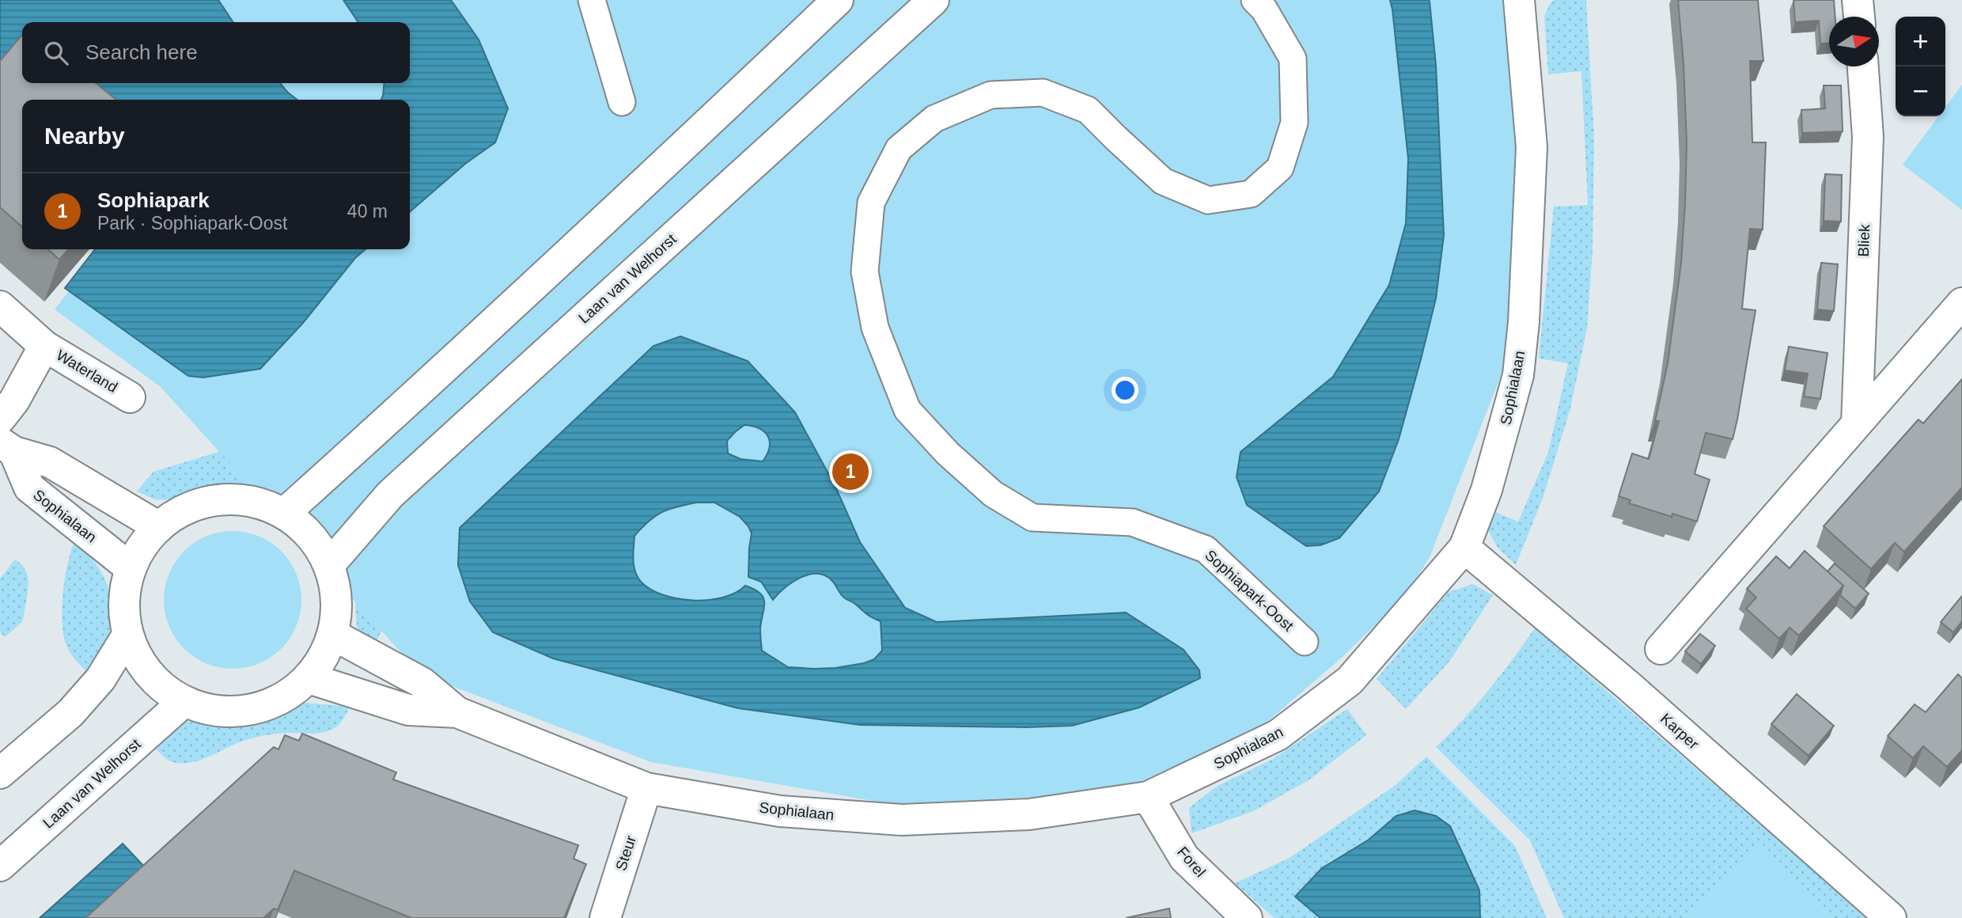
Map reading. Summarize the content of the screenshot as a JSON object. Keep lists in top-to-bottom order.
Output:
{
  "streets": {
    "street": [
      "Bliek",
      "Laan van Welhorst",
      "Waterland",
      "Sophialaan",
      "Sophiapark-Oost",
      "Karper",
      "Steur",
      "Forel"
    ]
  },
  "crossings": [
    ["Sophialaan", "Karper"],
    ["Sophialaan", "Steur"],
    ["Sophialaan", "Forel"]
  ],
  "north": "right",
  "page": {
    "map_buttons": ["+", "−"],
    "search": "Search here",
    "heading": "Nearby",
    "list": [
      {
        "mark": "1",
        "name": "Sophiapark",
        "note": "Park · Sophiapark-Oost",
        "value": "40 m"
      }
    ],
    "pins": "1"
  }
}
